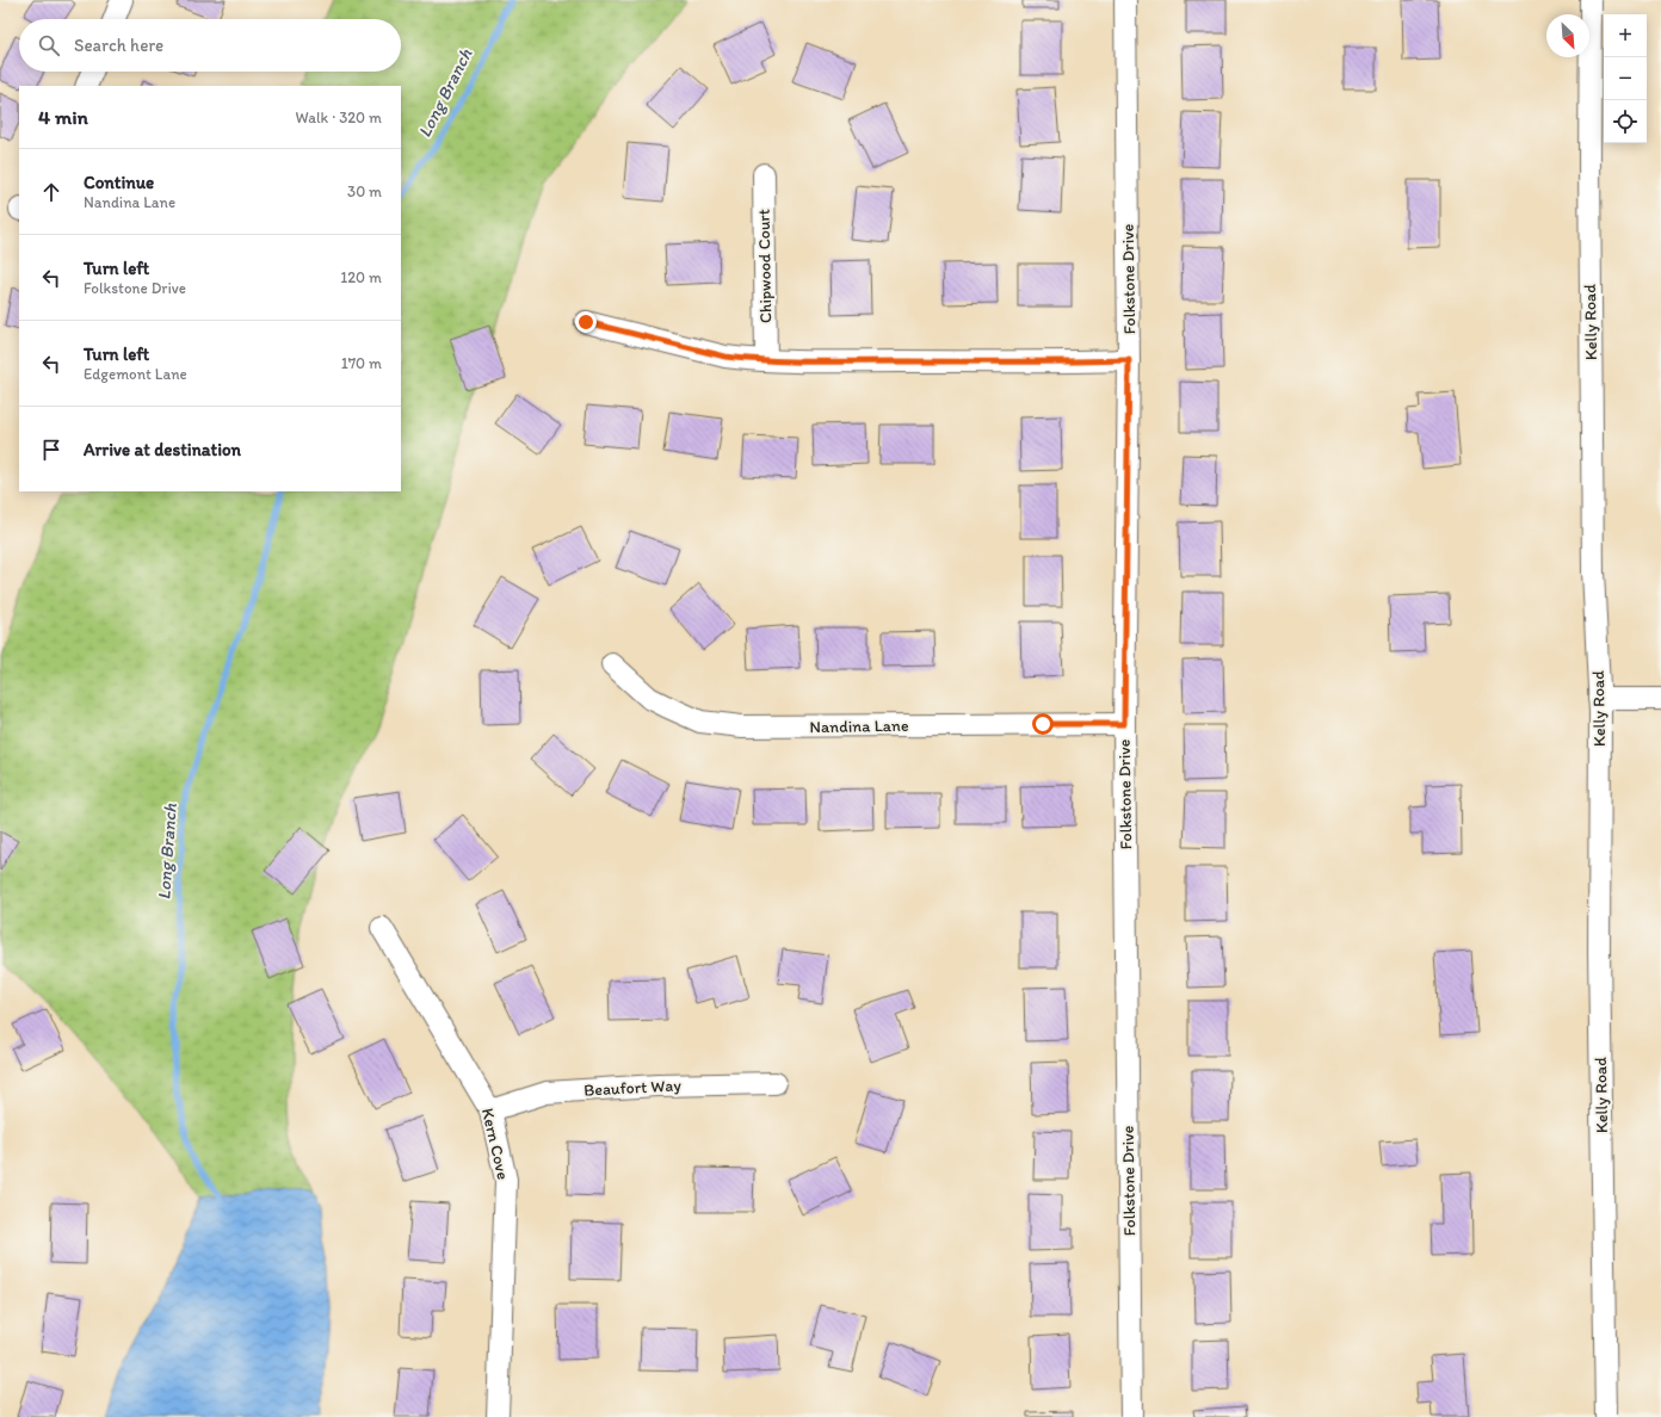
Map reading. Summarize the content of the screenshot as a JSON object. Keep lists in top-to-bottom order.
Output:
{
  "streets": {
    "street": [
      "Chipwood Court",
      "Folkstone Drive",
      "Kelly Road",
      "Nandina Lane",
      "Beaufort Way",
      "Kern Cove"
    ]
  },
  "crossings": [
    ["Folkstone Drive", "Nandina Lane"],
    ["Beaufort Way", "Kern Cove"]
  ],
  "water": ["Long Branch"],
  "north": "bottom right",
  "page": {
    "map_buttons": ["+", "−"],
    "search": "Search here",
    "heading": ["4 min", "Walk · 320 m"],
    "list": [
      ["Continue", "Nandina Lane", "30 m"],
      ["Turn left", "Folkstone Drive", "120 m"],
      ["Turn left", "Edgemont Lane", "170 m"],
      "Arrive at destination"
    ]
  }
}
